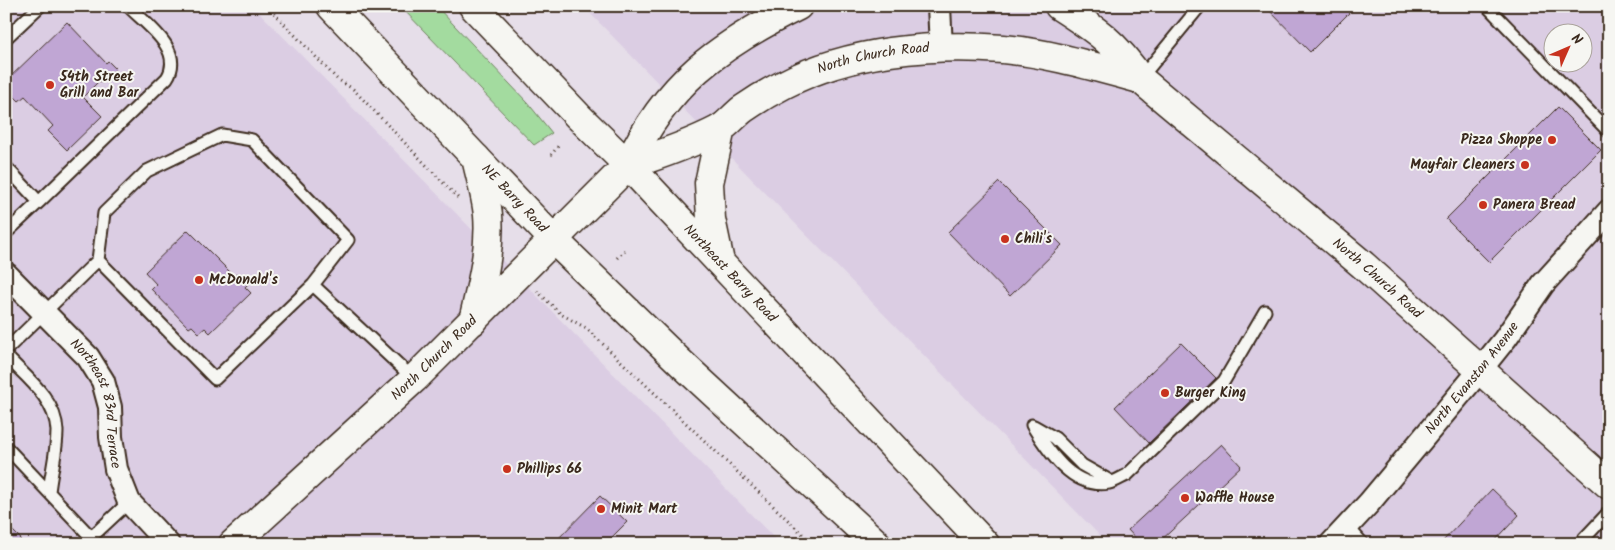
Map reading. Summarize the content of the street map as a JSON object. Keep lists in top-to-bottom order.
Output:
{
  "streets": {
    "main road": ["North Church Road", "NE Barry Road", "Northeast Barry Road"],
    "street": ["North Evanston Avenue", "Northeast 83rd Terrace"]
  },
  "crossings": [
    ["North Church Road", "NE Barry Road"],
    ["North Church Road", "Northeast Barry Road"],
    ["North Church Road", "North Evanston Avenue"]
  ],
  "places": [
    "54th Street Grill and Bar",
    "Pizza Shoppe",
    "Mayfair Cleaners",
    "Panera Bread",
    "Chili's",
    "McDonald's",
    "Burger King",
    "Phillips 66",
    "Waffle House",
    "Minit Mart"
  ],
  "north": "top right"
}
